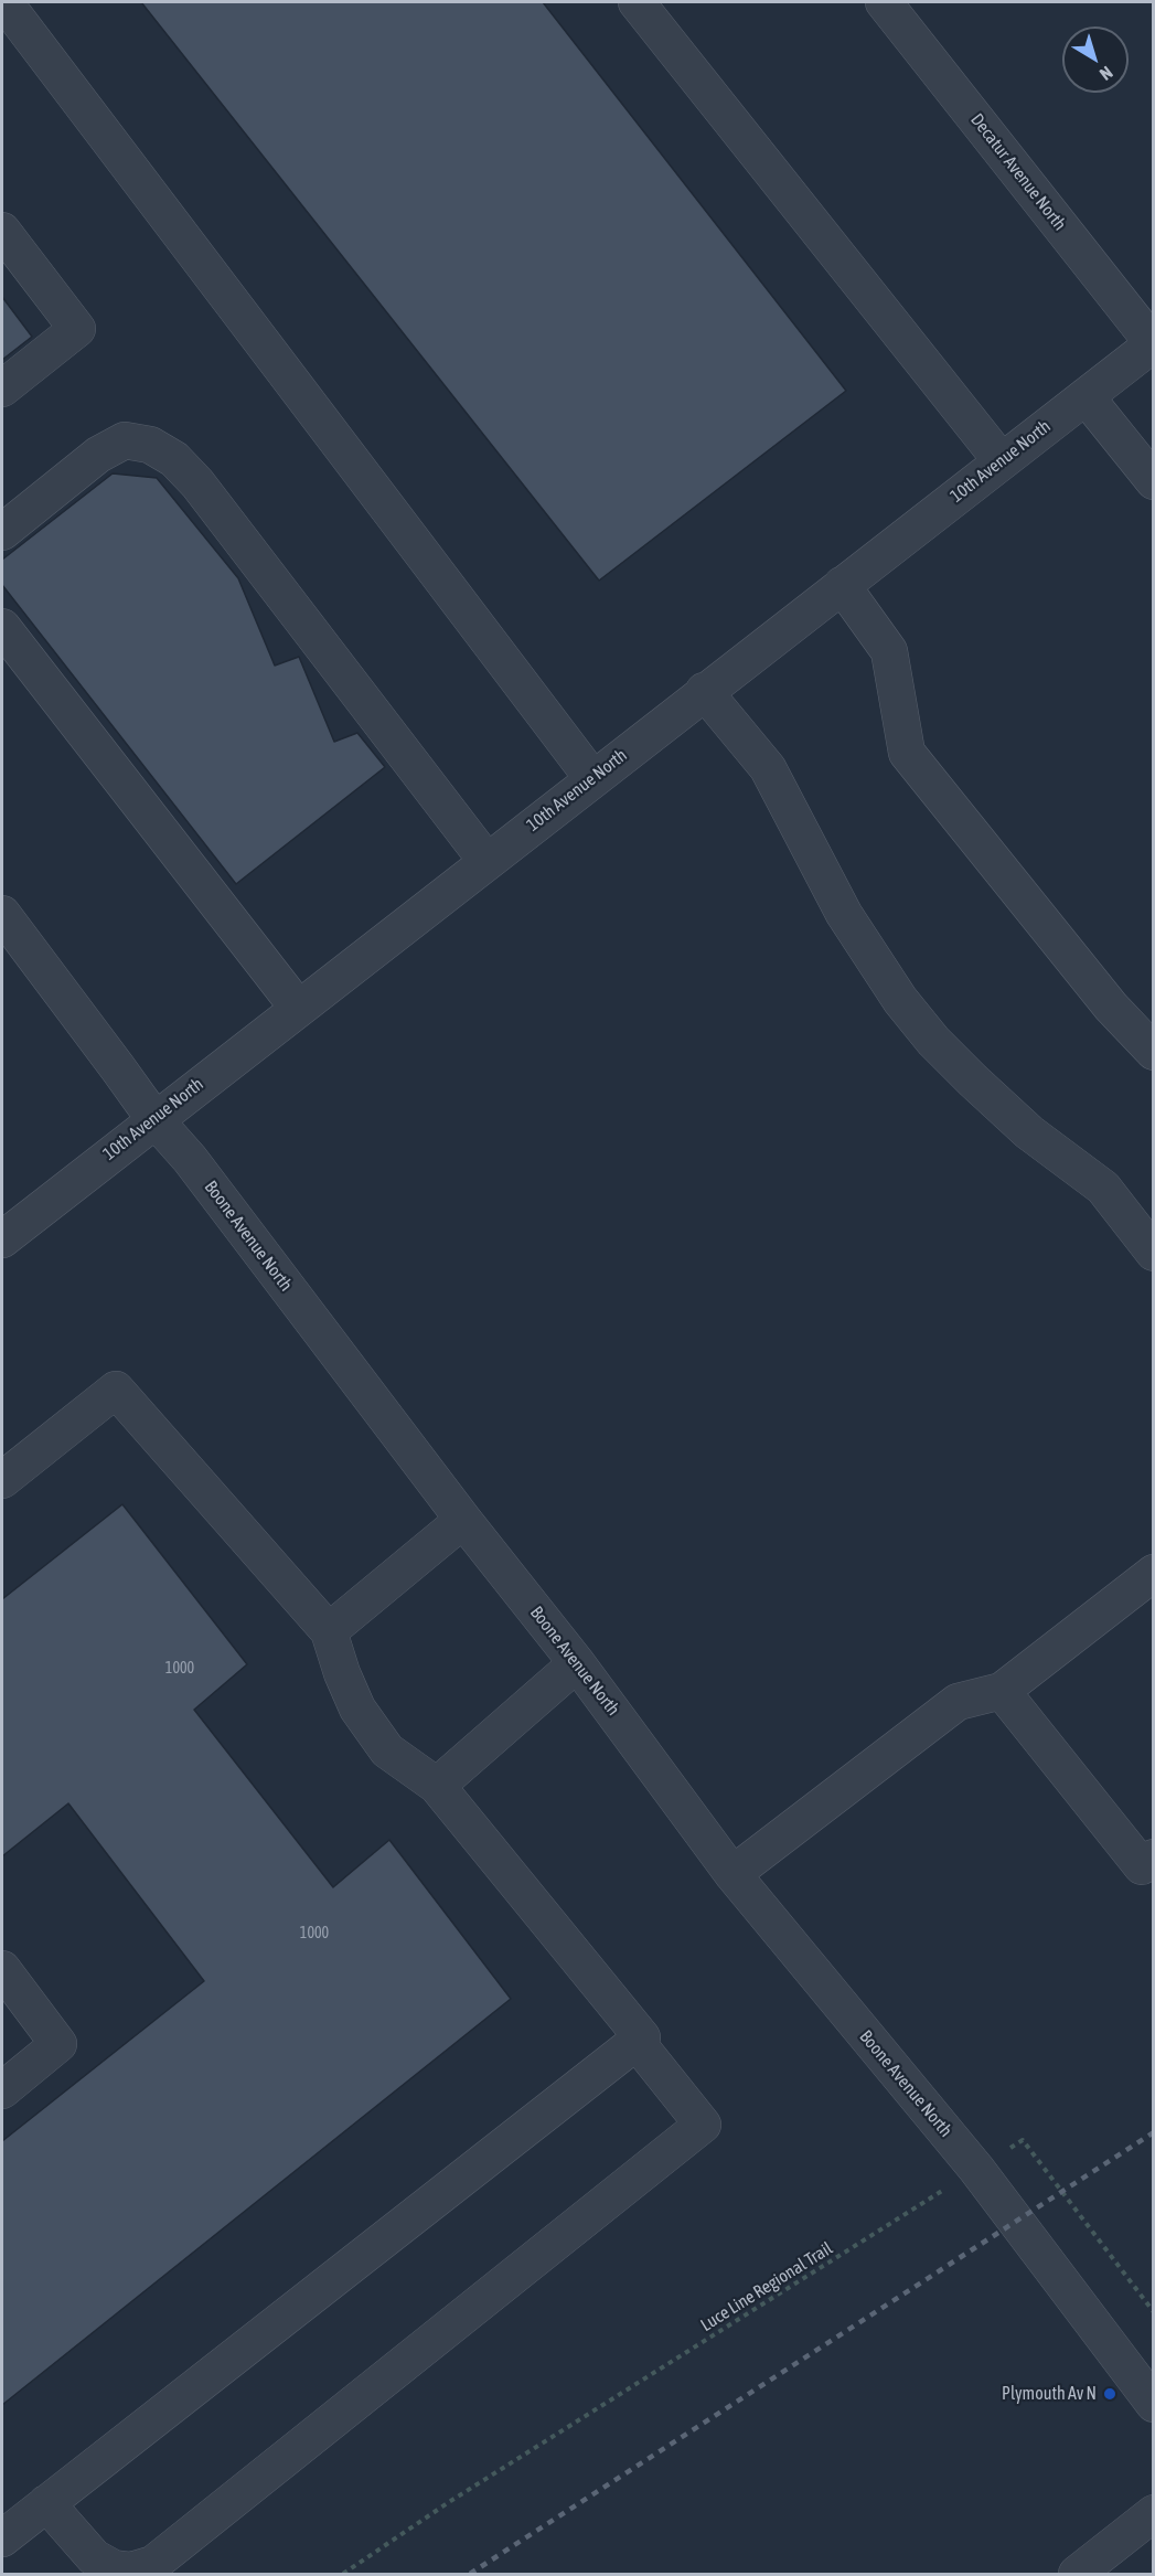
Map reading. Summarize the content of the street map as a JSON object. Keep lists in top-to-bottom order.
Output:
{
  "streets": {
    "street": ["Decatur Avenue North", "10th Avenue North", "Boone Avenue North"],
    "path": ["Luce Line Regional Trail"]
  },
  "crossings": [
    ["Decatur Avenue North", "10th Avenue North"],
    ["10th Avenue North", "Boone Avenue North"],
    ["Boone Avenue North", "Luce Line Regional Trail"]
  ],
  "places": ["Plymouth Av N"],
  "house_numbers": ["1000", "1000"],
  "north": "bottom right"
}
